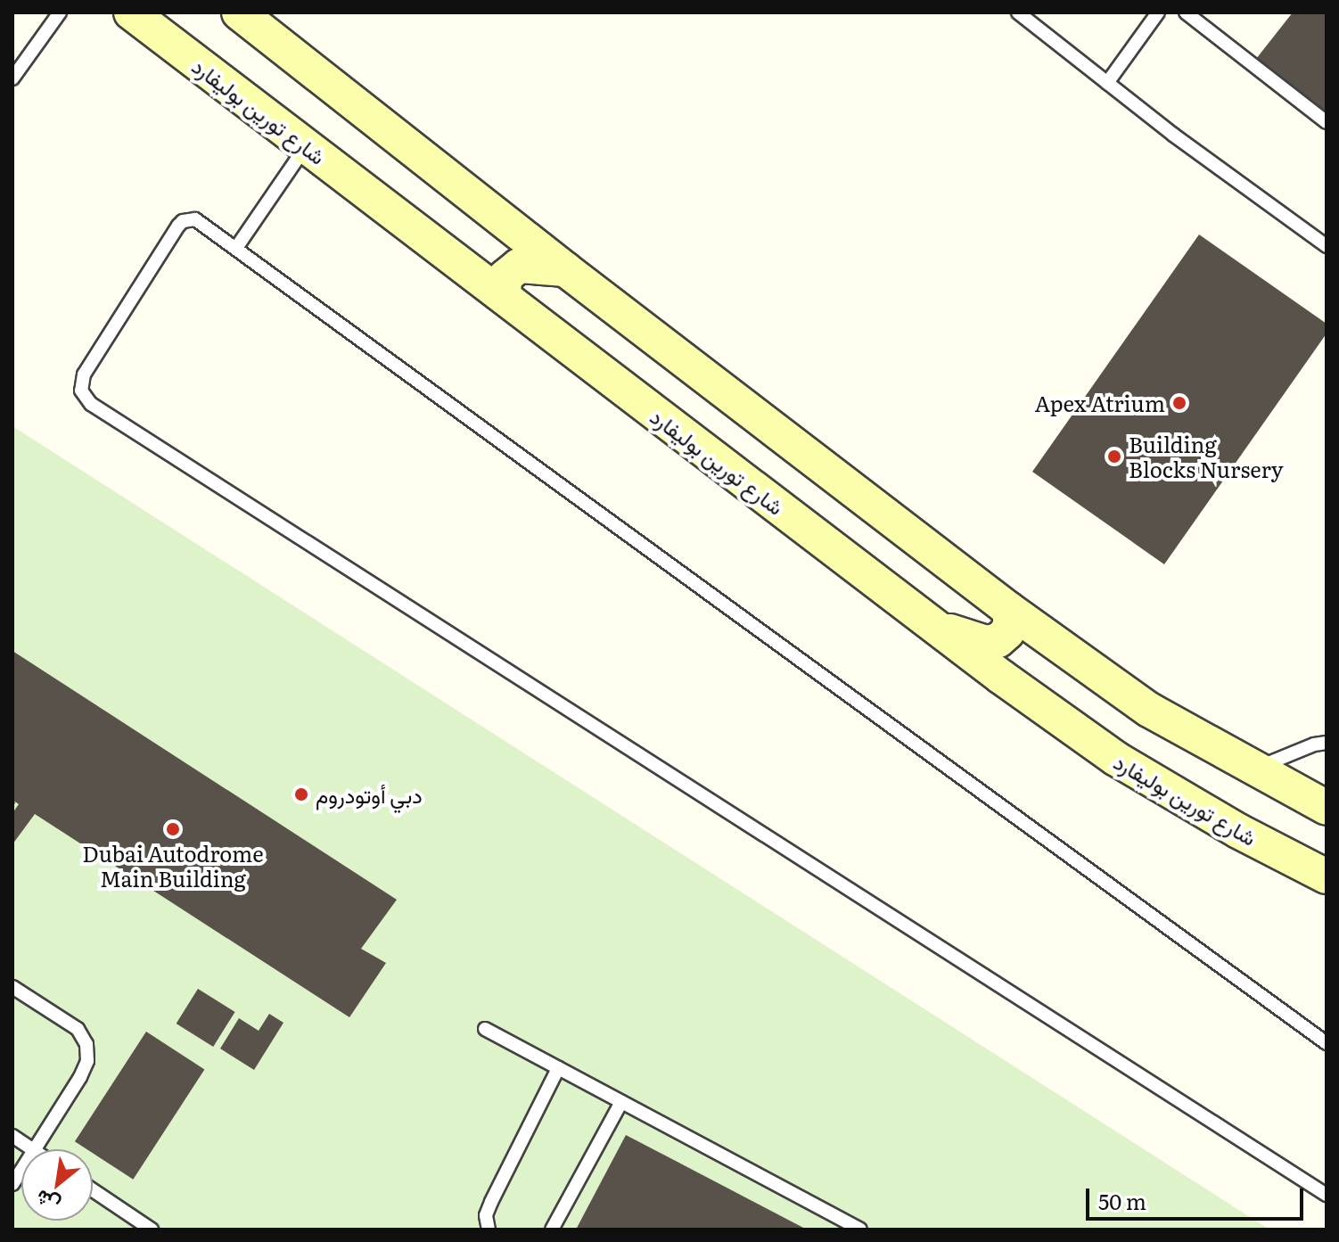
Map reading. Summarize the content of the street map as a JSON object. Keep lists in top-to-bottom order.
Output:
{
  "streets": {
    "main road": ["شارع تورين بوليفارد"]
  },
  "places": [
    "Apex Atrium",
    "Building Blocks Nursery",
    "دبي أوتودروم",
    "Dubai Autodrome Main Building"
  ],
  "scale_bar": "50 m",
  "north": "bottom left"
}
